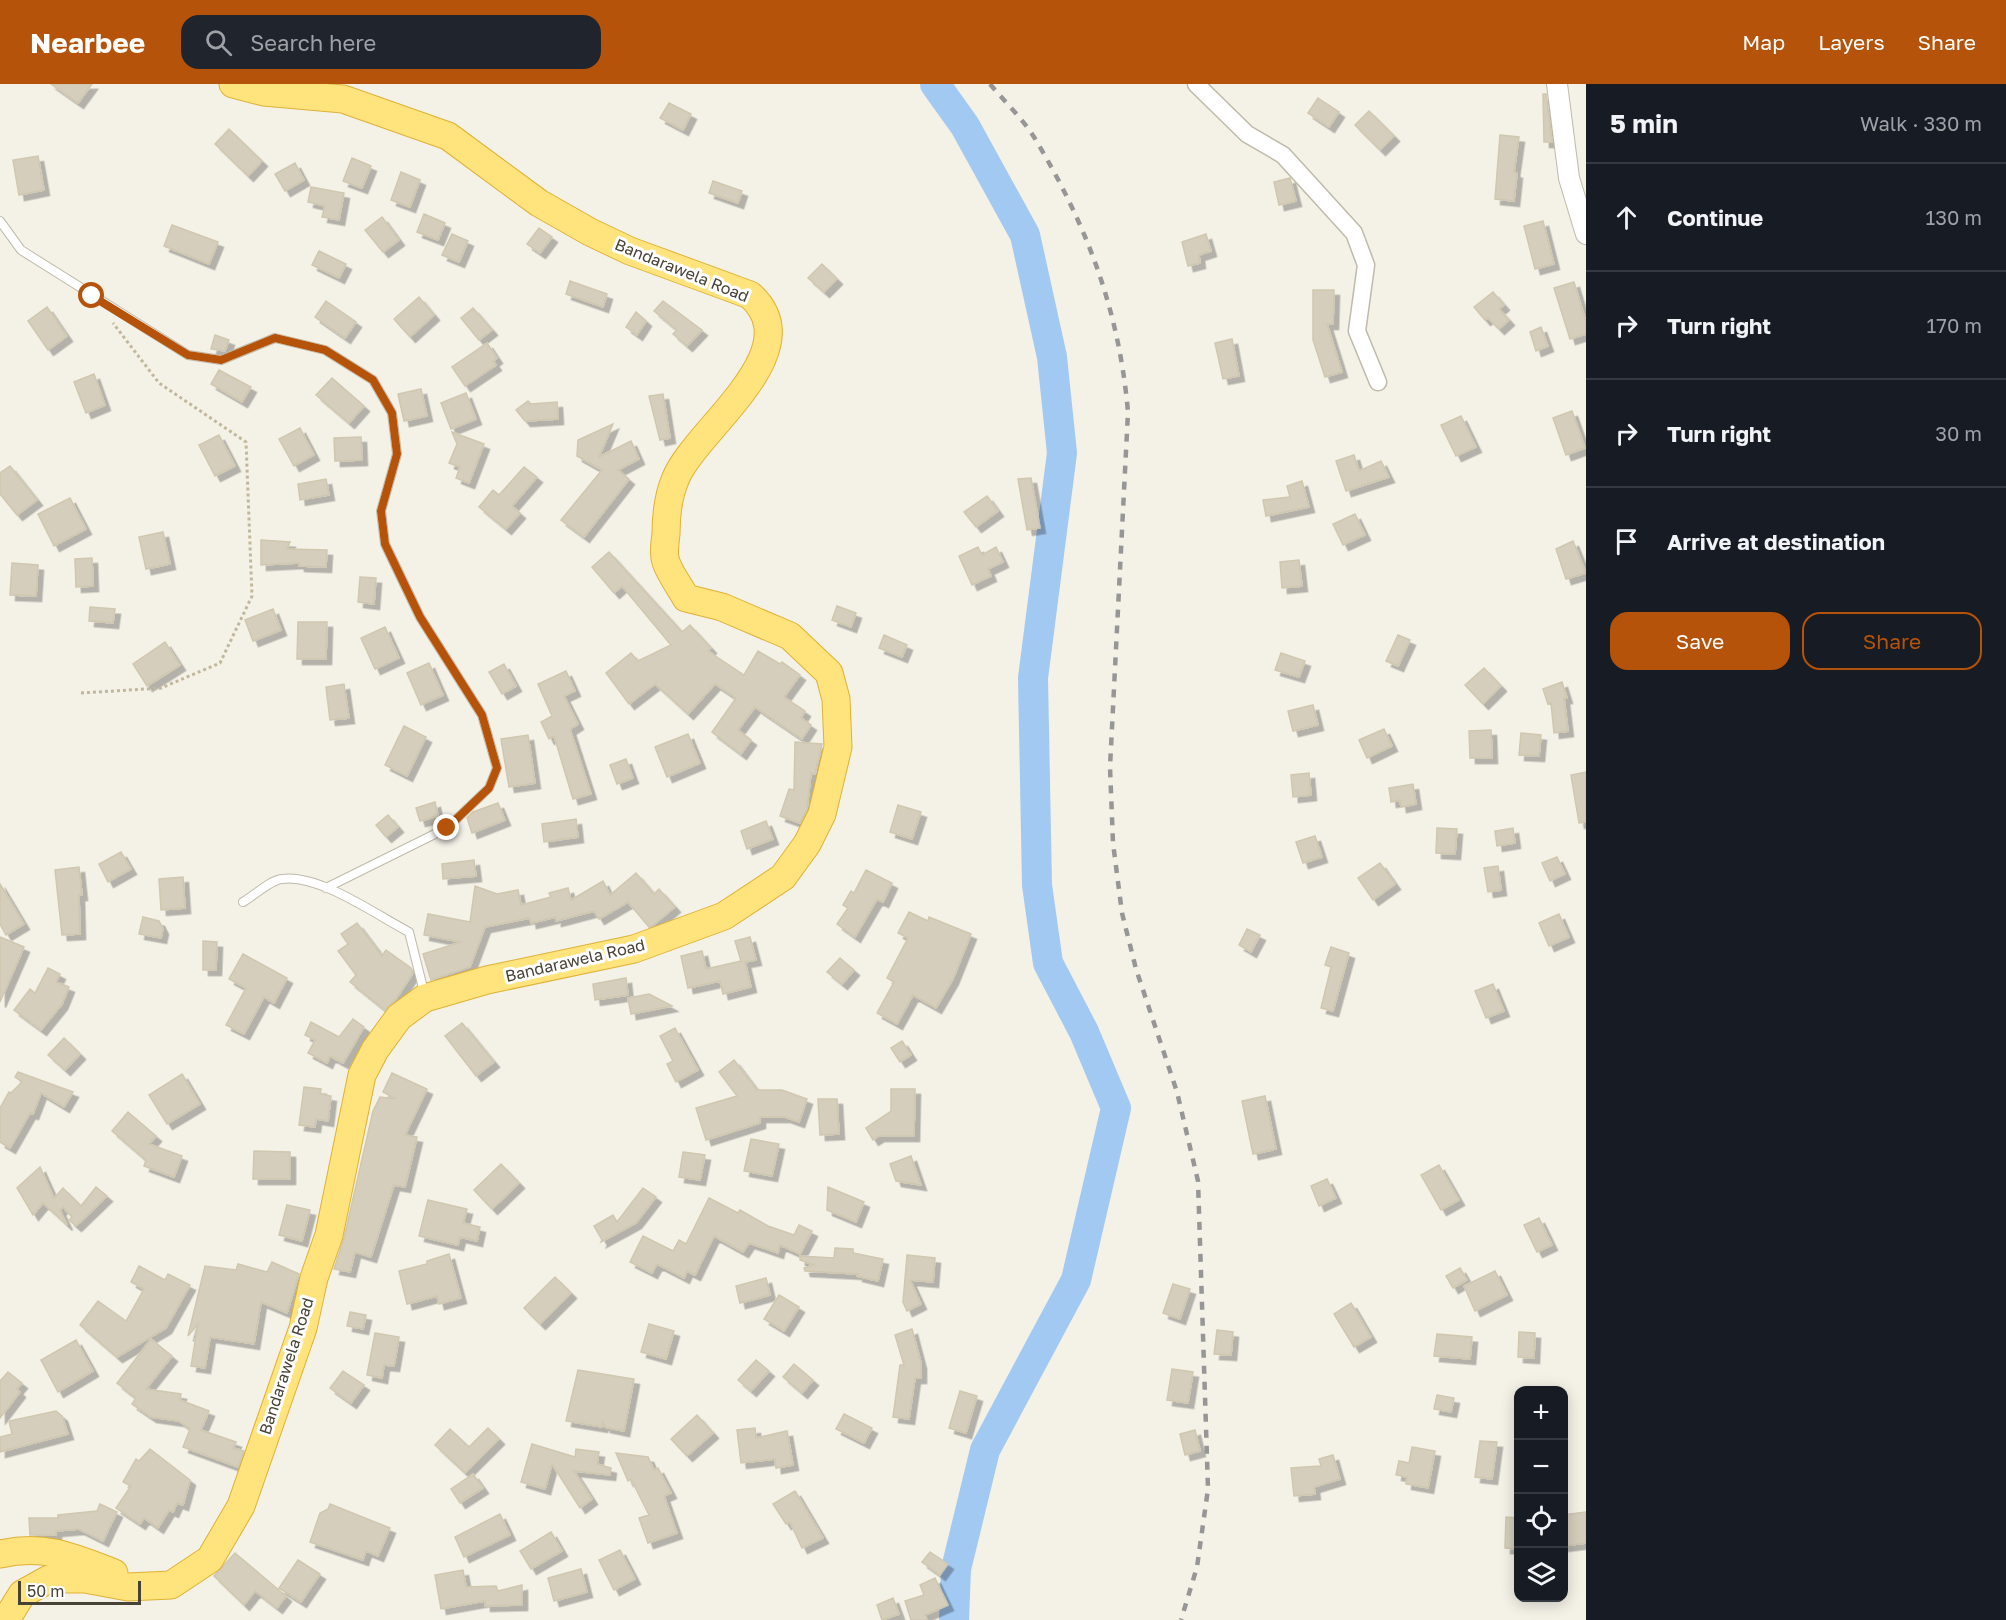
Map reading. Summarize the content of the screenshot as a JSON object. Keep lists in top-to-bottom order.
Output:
{
  "streets": {
    "highway": ["Bandarawela Road"]
  },
  "scale_bar": "50 m",
  "page": {
    "header": "Nearbee",
    "search": "Search here",
    "nav": ["Map", "Layers", "Share"],
    "heading": ["5 min", "Walk · 330 m"],
    "list": [
      ["Continue", "130 m"],
      ["Turn right", "170 m"],
      ["Turn right", "30 m"],
      "Arrive at destination"
    ],
    "buttons": ["Save", "Share"],
    "map_buttons": ["+", "−"],
    "scale": "50 m"
  }
}
